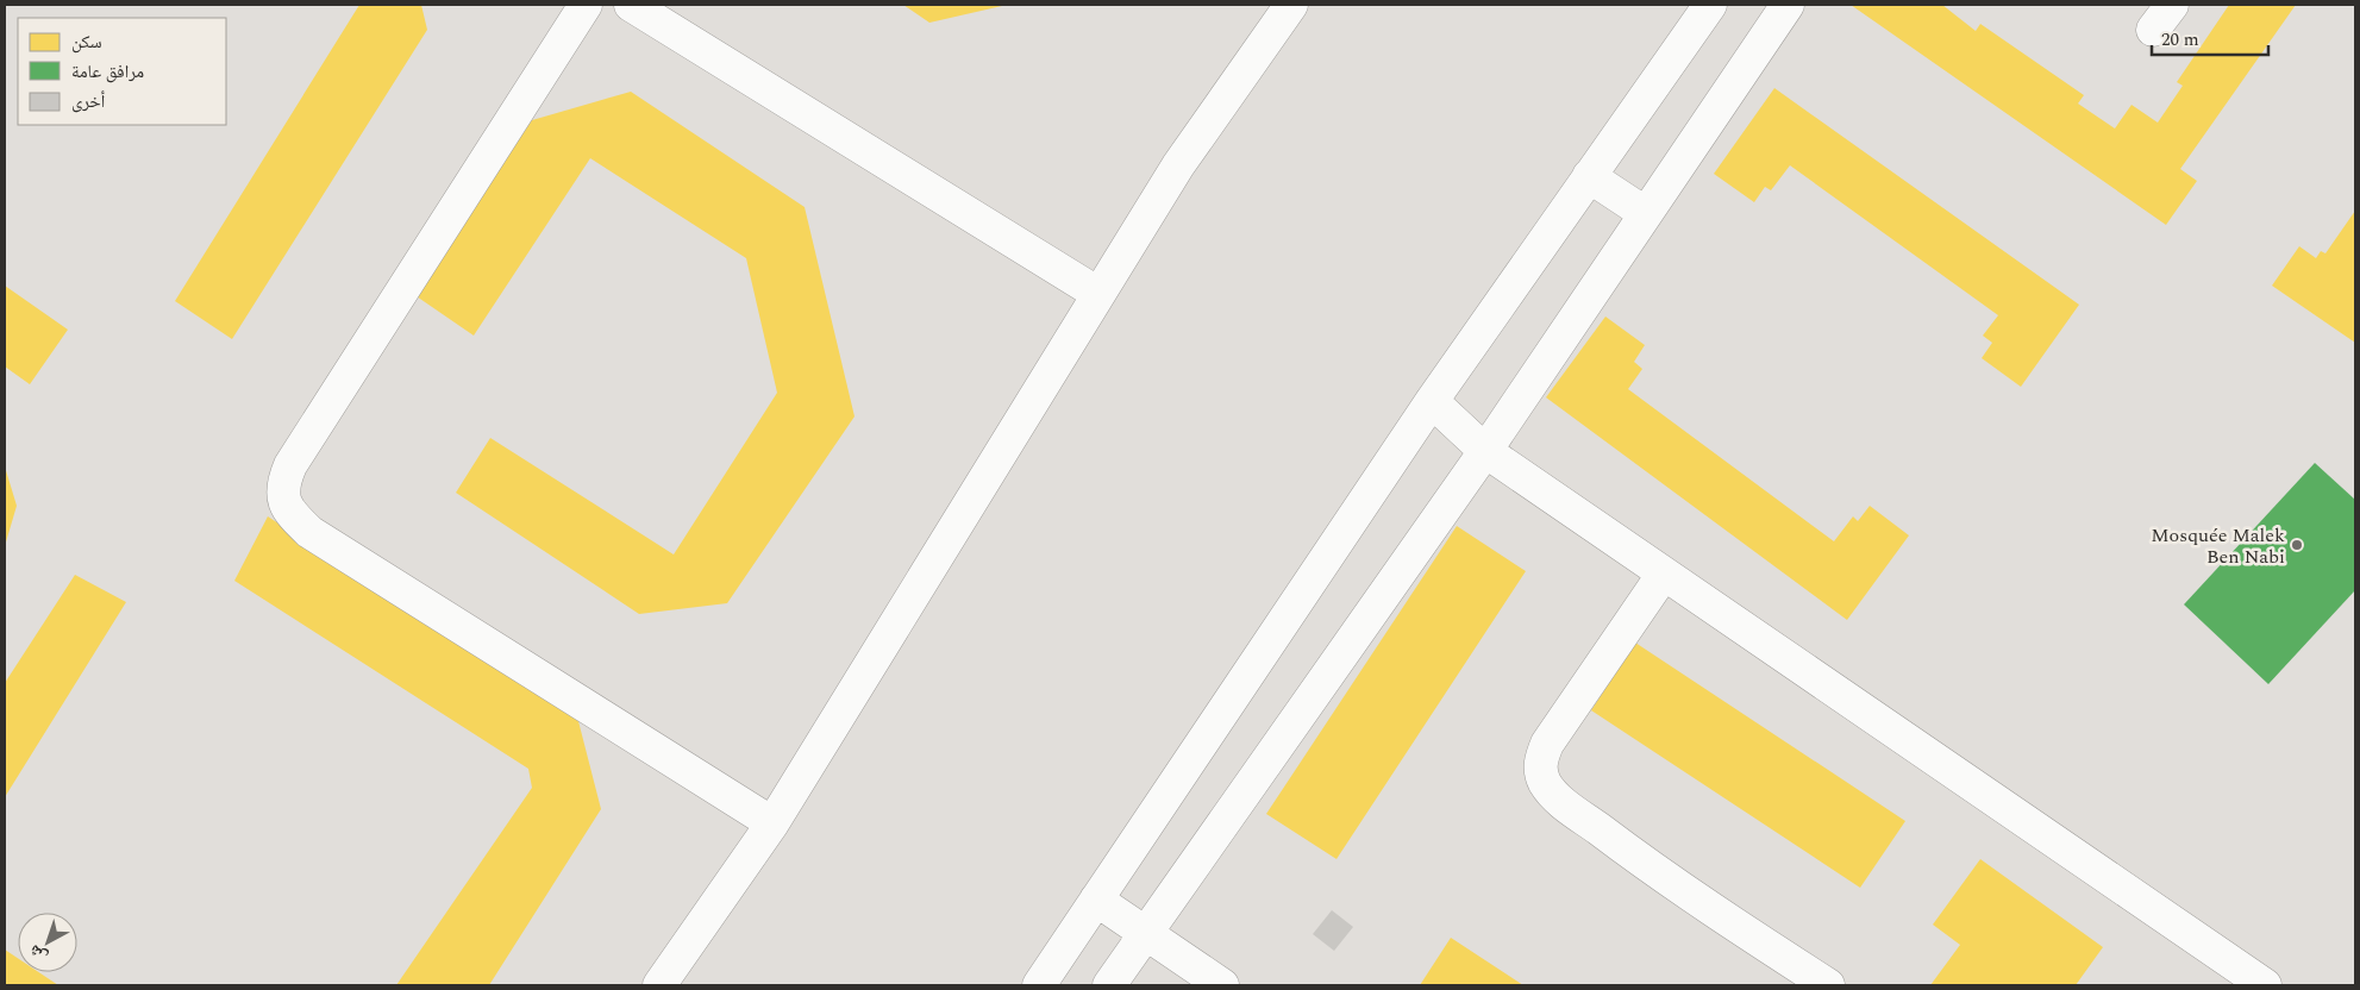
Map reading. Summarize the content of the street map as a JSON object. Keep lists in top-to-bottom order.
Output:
{
  "places": ["Mosquée Malek Ben Nabi"],
  "legend": ["سكن", "مرافق عامة", "أخرى"],
  "scale_bar": "20 m",
  "north": "bottom left"
}
